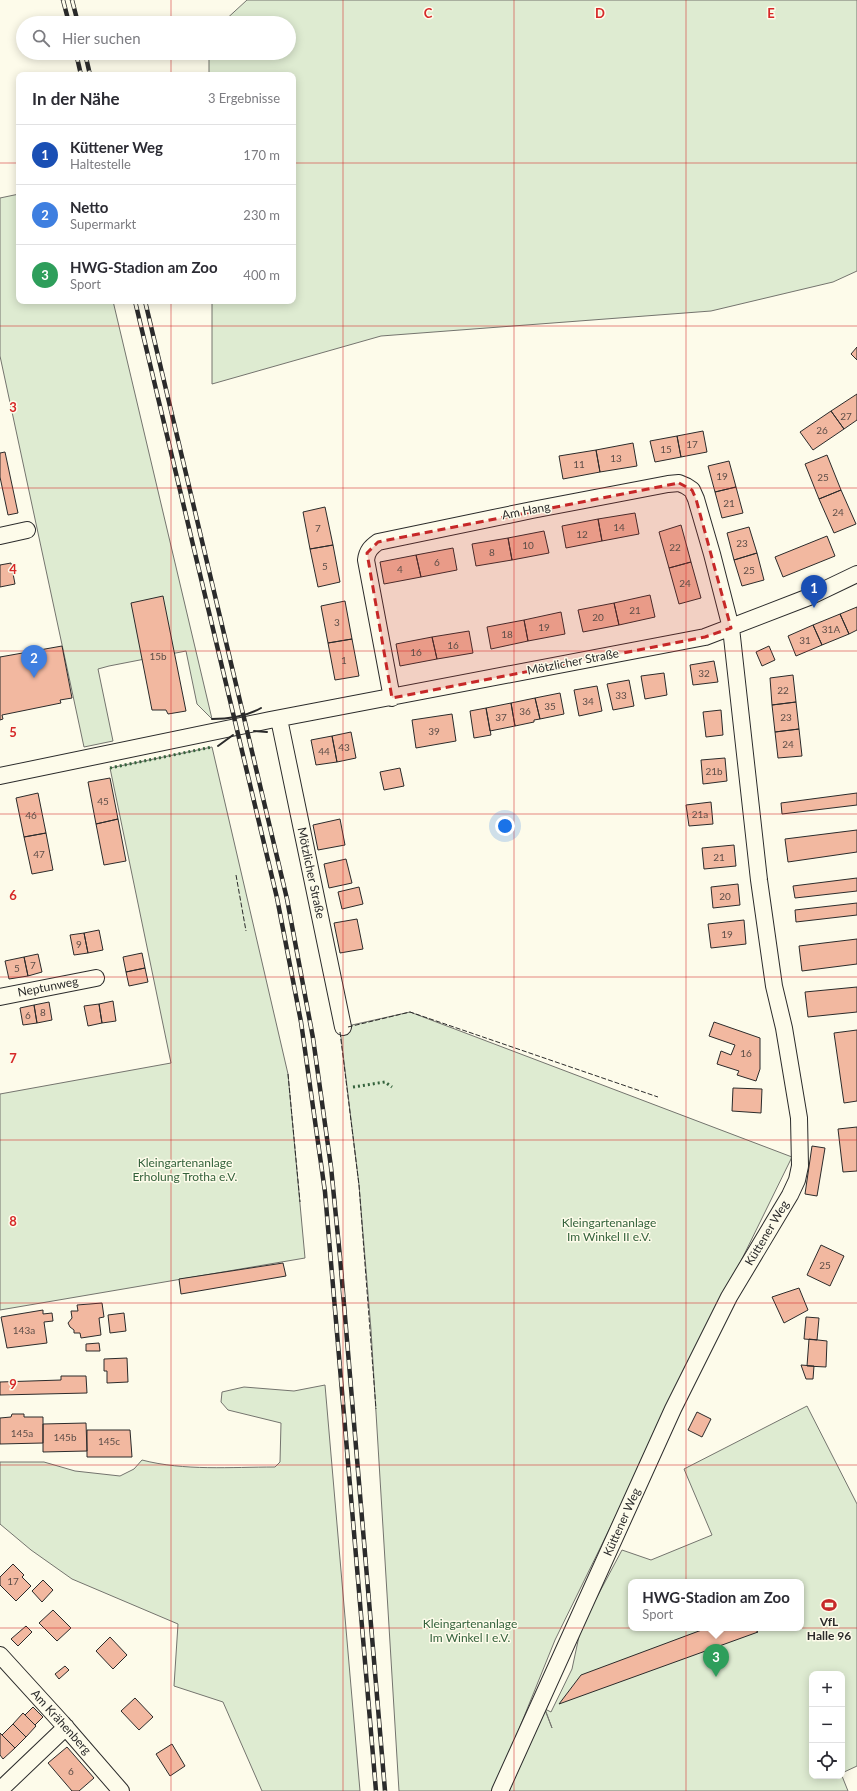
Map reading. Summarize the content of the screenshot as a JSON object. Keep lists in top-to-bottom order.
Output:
{
  "streets": {
    "street": [
      "Am Hang",
      "Mötzlicher Straße",
      "Neptunweg",
      "Küttener Weg",
      "Am Krähenberg"
    ]
  },
  "crossings": [
    ["Am Hang", "Mötzlicher Straße"],
    ["Am Hang", "Küttener Weg"],
    ["Mötzlicher Straße", "Küttener Weg"]
  ],
  "parks": ["Kleingartenanlage Erholung Trotha e.V.", "Kleingartenanlage Im Winkel II e.V.", "Kleingartenanlage Im Winkel I e.V."],
  "places": {
    "sports": ["VfL Halle 96"]
  },
  "house_numbers": [
    "27",
    "26",
    "17",
    "15",
    "13",
    "11",
    "19",
    "25",
    "21",
    "24",
    "14",
    "7",
    "12",
    "23",
    "10",
    "22",
    "8",
    "6",
    "5",
    "4",
    "25",
    "24",
    "21",
    "20",
    "3",
    "19",
    "31A",
    "18",
    "31",
    "16",
    "16",
    "15b",
    "1",
    "32",
    "22",
    "33",
    "34",
    "35",
    "36",
    "37",
    "23",
    "39",
    "24",
    "43",
    "44",
    "21b",
    "45",
    "21a",
    "46",
    "47",
    "21",
    "20",
    "19",
    "9",
    "7",
    "5",
    "8",
    "6",
    "16",
    "25",
    "143a",
    "145a",
    "145b",
    "145c",
    "17",
    "6"
  ],
  "page": {
    "search": "Hier suchen",
    "heading": ["In der Nähe", "3 Ergebnisse"],
    "list": [
      {
        "mark": "1",
        "name": "Küttener Weg",
        "note": "Haltestelle",
        "value": "170 m"
      },
      {
        "mark": "2",
        "name": "Netto",
        "note": "Supermarkt",
        "value": "230 m"
      },
      {
        "mark": "3",
        "name": "HWG-Stadion am Zoo",
        "note": "Sport",
        "value": "400 m"
      }
    ],
    "pins": ["1", "2", "3"],
    "popup": ["HWG-Stadion am Zoo", "Sport"],
    "map_buttons": ["+", "−"]
  },
  "grid": {
    "columns": ["C", "D", "E"],
    "rows": [
      "3",
      "4",
      "5",
      "6",
      "7",
      "8",
      "9"
    ]
  }
}
